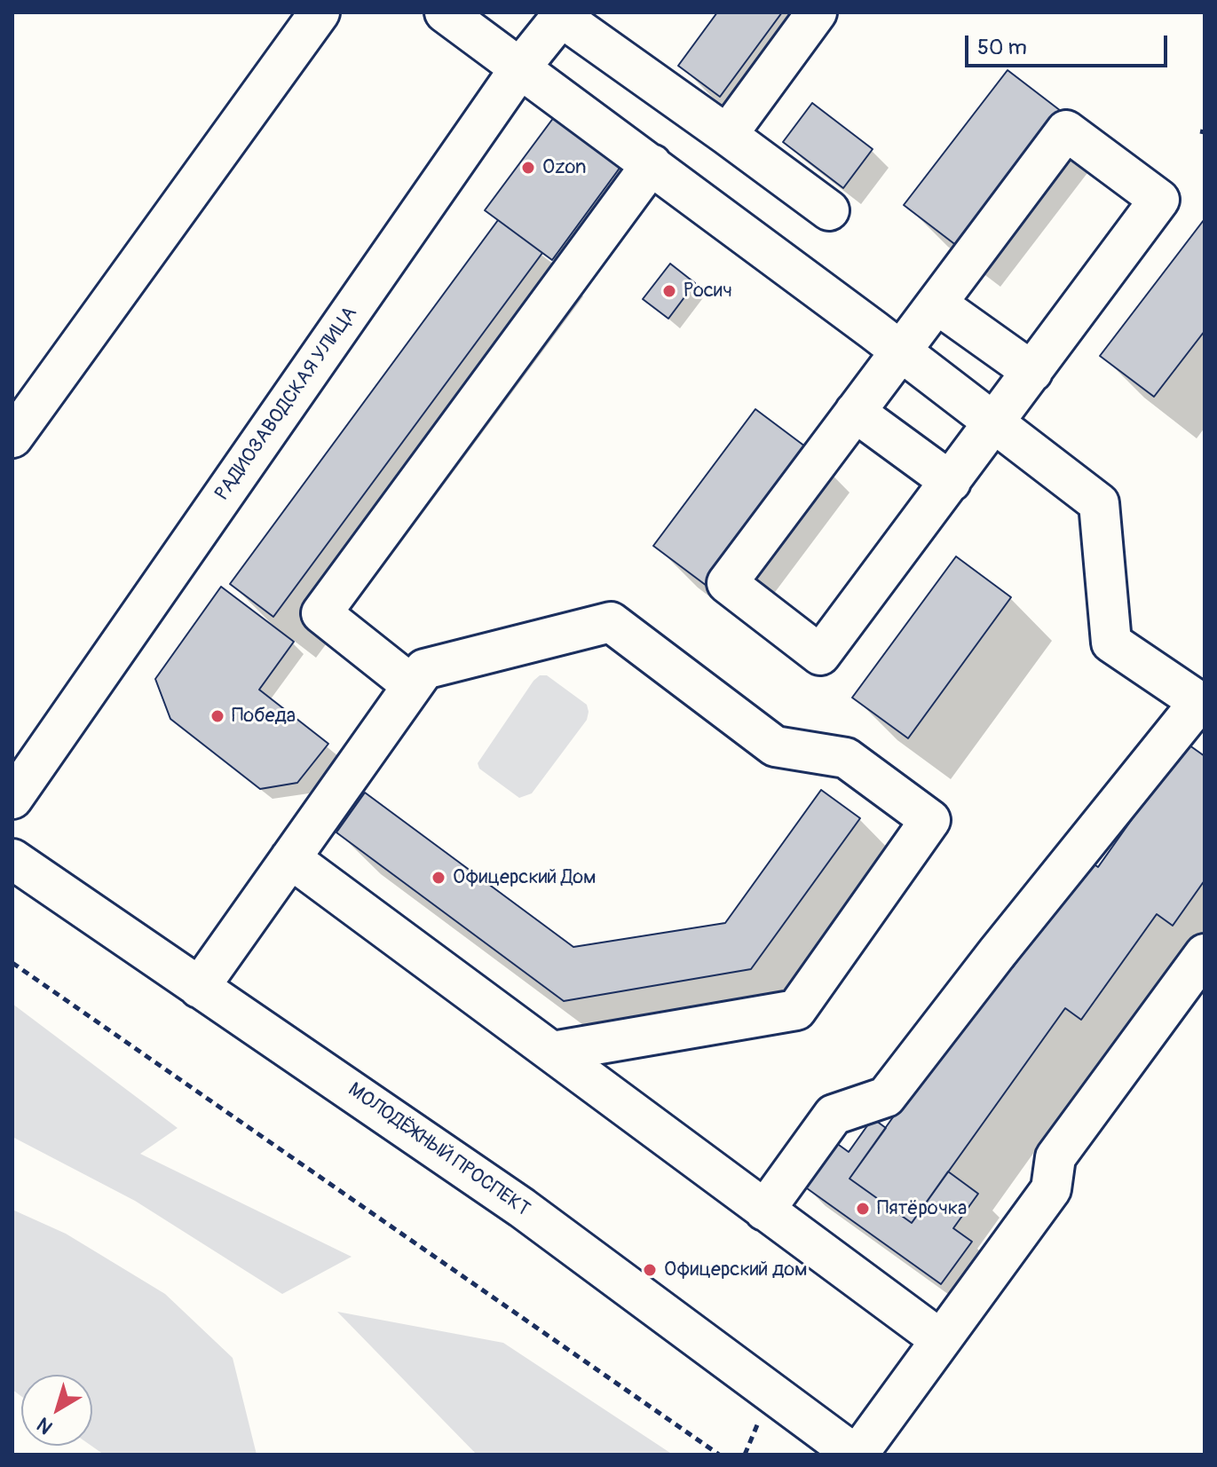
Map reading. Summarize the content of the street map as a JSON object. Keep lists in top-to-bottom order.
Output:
{
  "streets": {
    "street": ["РАДИОЗАВОДСКАЯ УЛИЦА", "МОЛОДЁЖНЫЙ ПРОСПЕКТ"]
  },
  "places": [
    "Ozon",
    "Росич",
    "Победа",
    "Офицерский Дом",
    "Пятёрочка",
    "Офицерский дом"
  ],
  "scale_bar": "50 m",
  "north": "bottom left"
}
